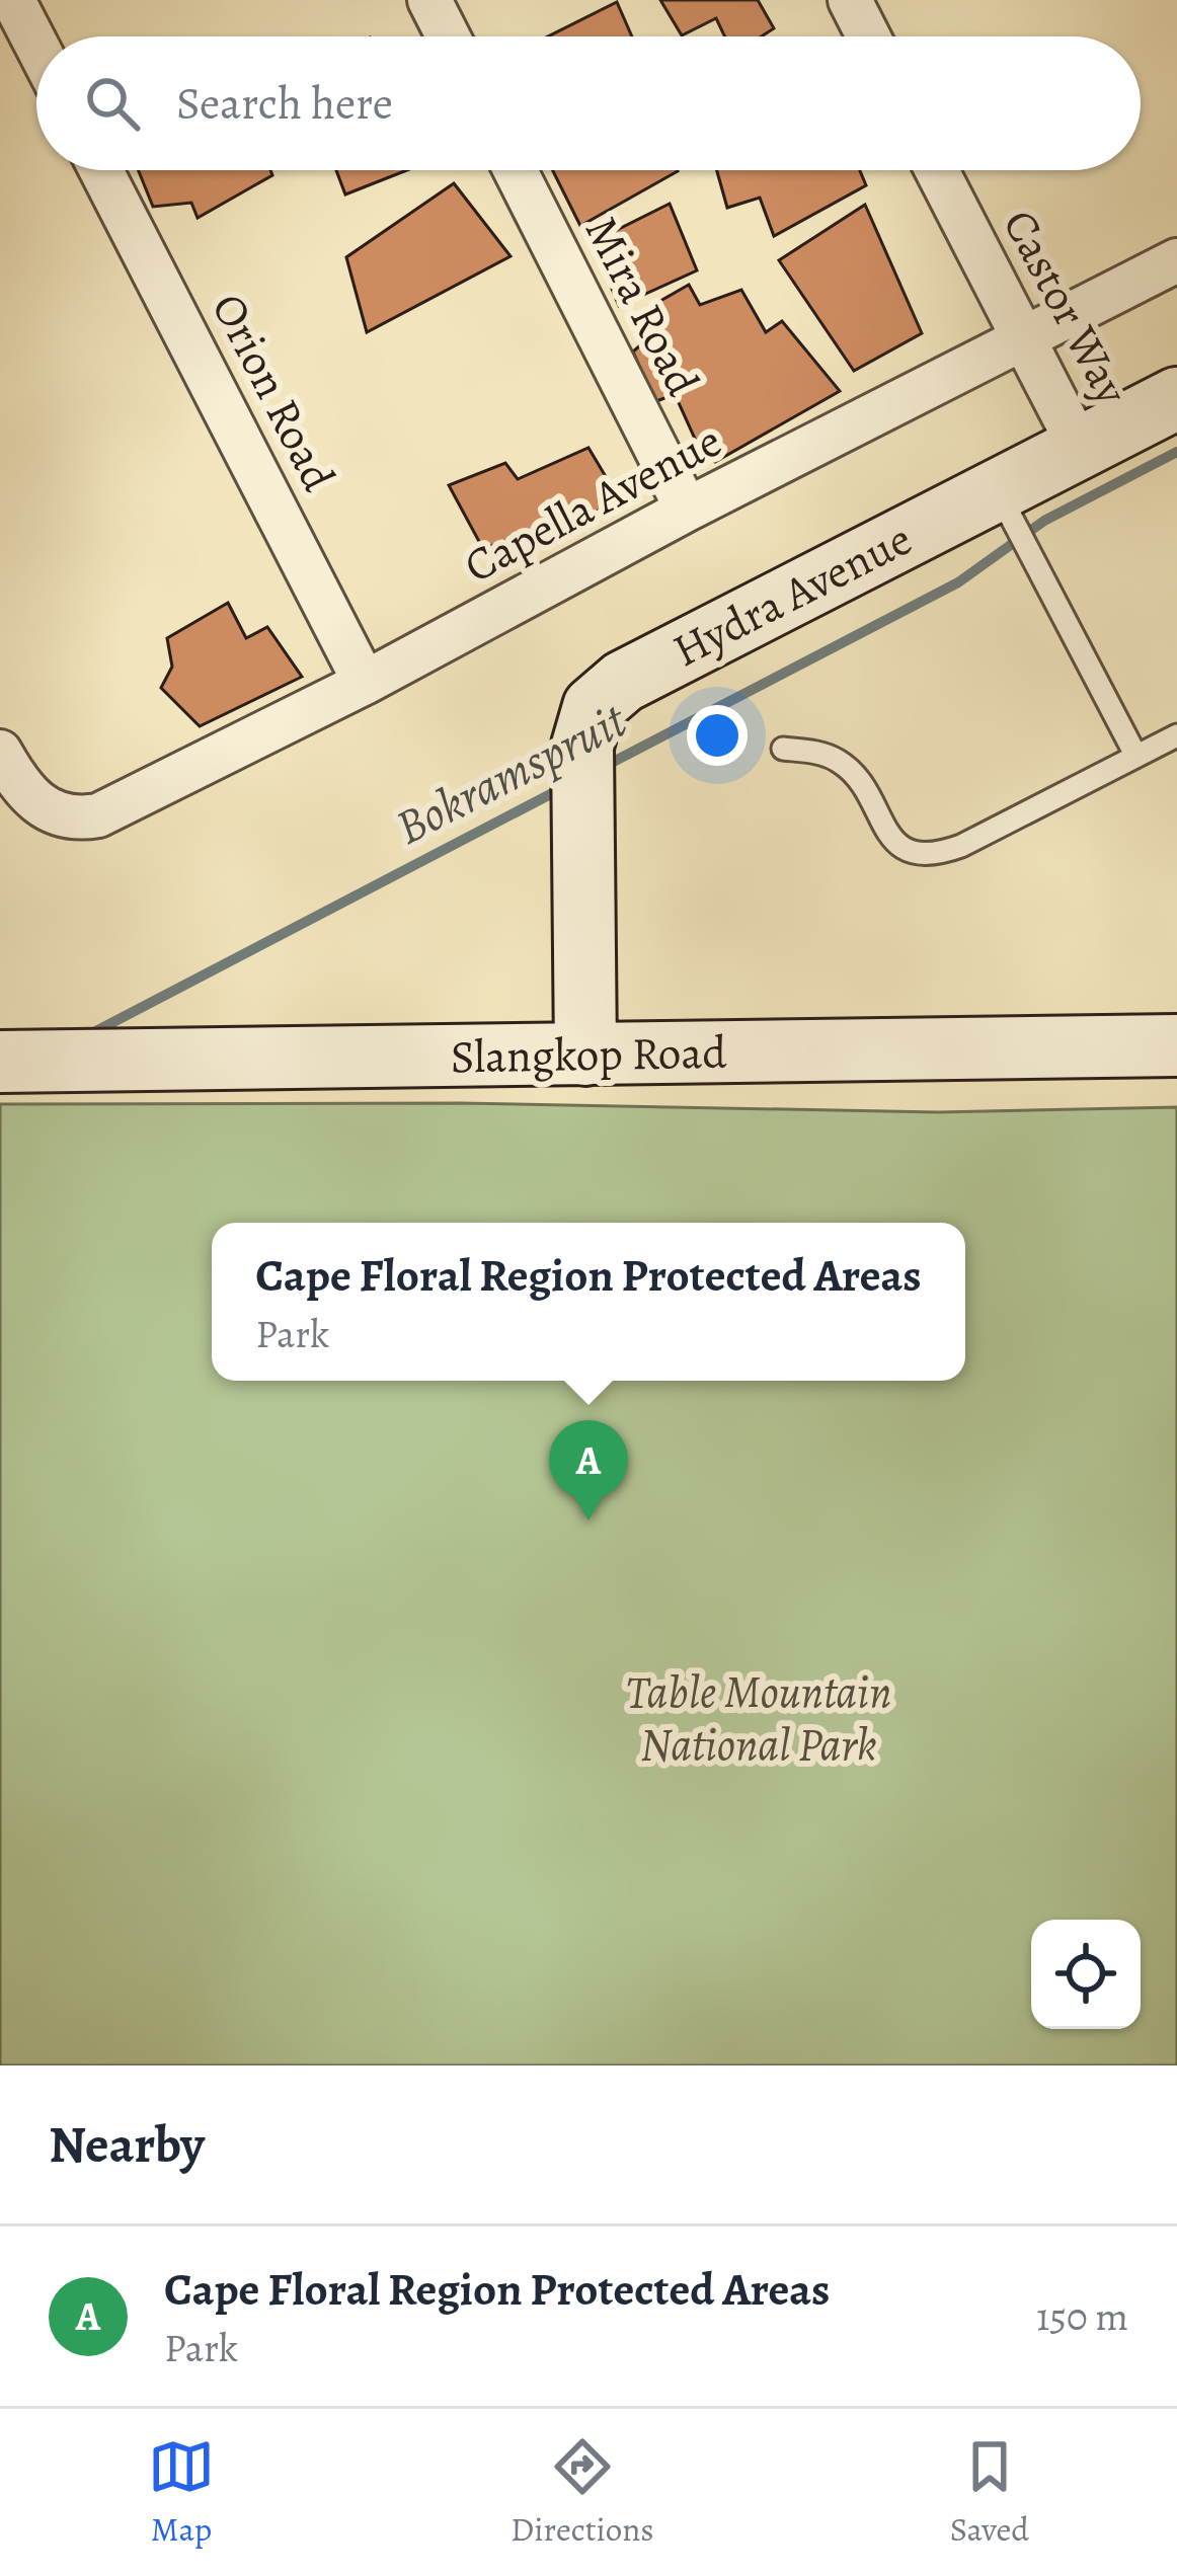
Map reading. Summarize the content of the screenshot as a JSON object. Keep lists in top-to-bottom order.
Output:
{
  "streets": {
    "main road": ["Hydra Avenue", "Slangkop Road"],
    "street": [
      "Mira Road",
      "Castor Way",
      "Orion Road",
      "Capella Avenue"
    ]
  },
  "crossings": [
    ["Mira Road", "Capella Avenue"],
    ["Castor Way", "Capella Avenue"],
    ["Castor Way", "Hydra Avenue"],
    ["Orion Road", "Capella Avenue"],
    ["Hydra Avenue", "Slangkop Road"]
  ],
  "water": ["Bokramspruit"],
  "parks": ["Table Mountain National Park"],
  "page": {
    "search": "Search here",
    "popup": ["Cape Floral Region Protected Areas", "Park"],
    "pins": "A",
    "heading": "Nearby",
    "list": [
      {
        "mark": "A",
        "name": "Cape Floral Region Protected Areas",
        "note": "Park",
        "value": "150 m"
      }
    ],
    "nav": ["Map", "Directions", "Saved"]
  }
}
